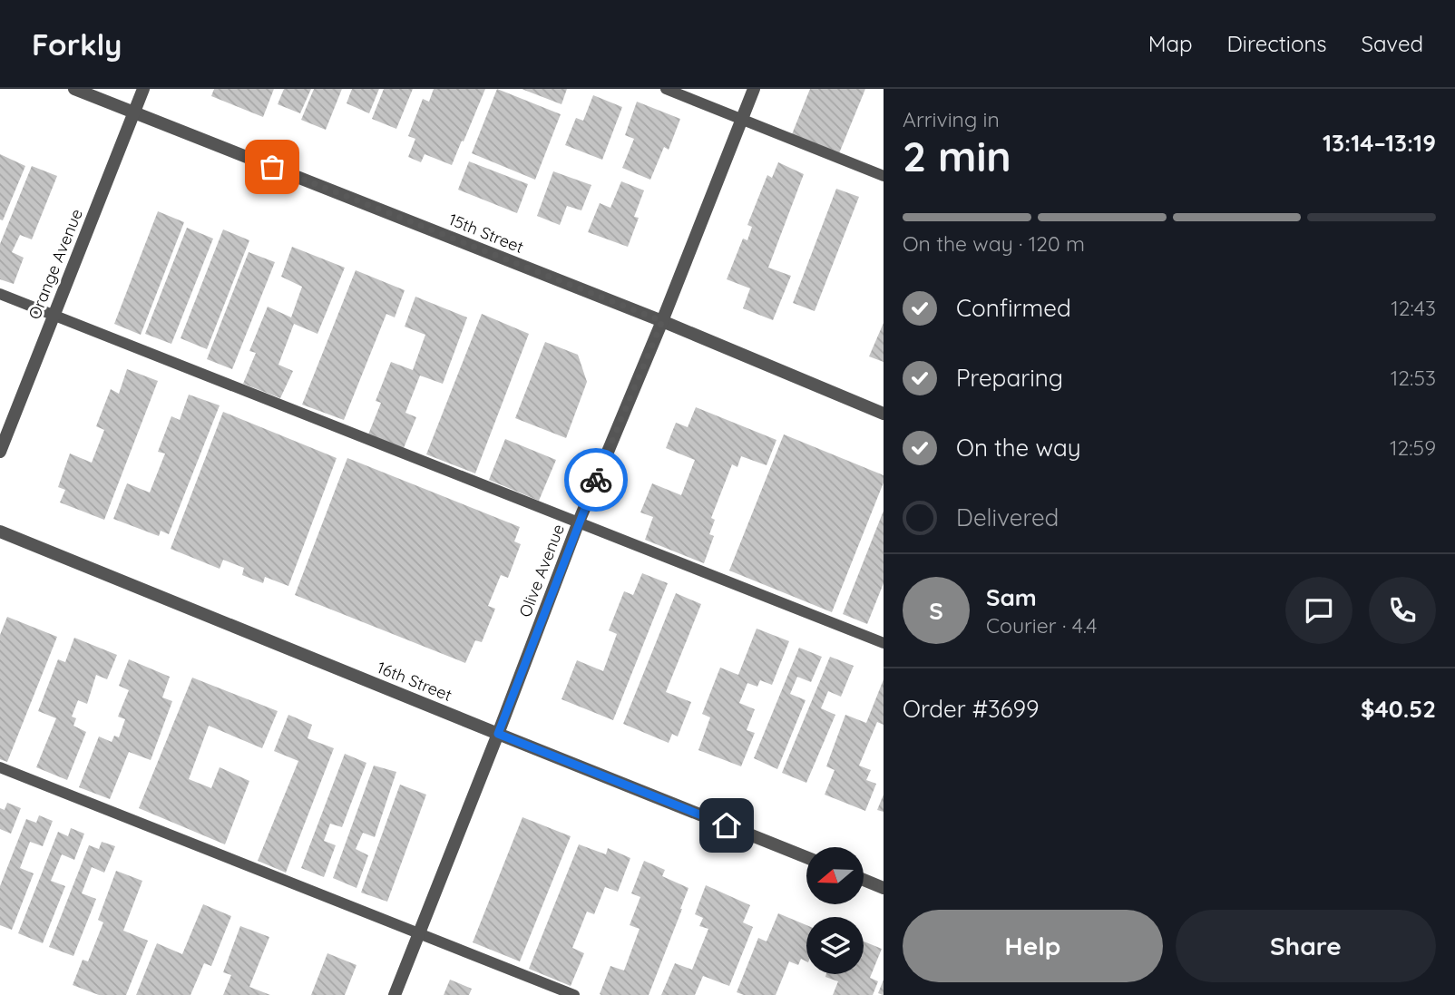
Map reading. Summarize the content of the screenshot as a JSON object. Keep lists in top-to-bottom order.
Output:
{
  "streets": {
    "street": [
      "15th Street",
      "Orange Avenue",
      "Olive Avenue",
      "16th Street"
    ]
  },
  "crossings": [
    ["15th Street", "Orange Avenue"],
    ["15th Street", "Olive Avenue"],
    ["Olive Avenue", "16th Street"]
  ],
  "north": "left",
  "page": {
    "header": "Forkly",
    "nav": ["Map", "Directions", "Saved"],
    "heading": ["2 min", "Arriving in", "13:14–13:19"],
    "panel": [
      "Sam",
      "Courier · 4.4",
      "Order #3699",
      "$40.52"
    ],
    "bar": "On the way · 120 m",
    "list": [
      ["Confirmed", "12:43"],
      ["Preparing", "12:53"],
      ["On the way", "12:59"],
      "Delivered"
    ],
    "round": "S",
    "buttons": ["Help", "Share"]
  }
}
